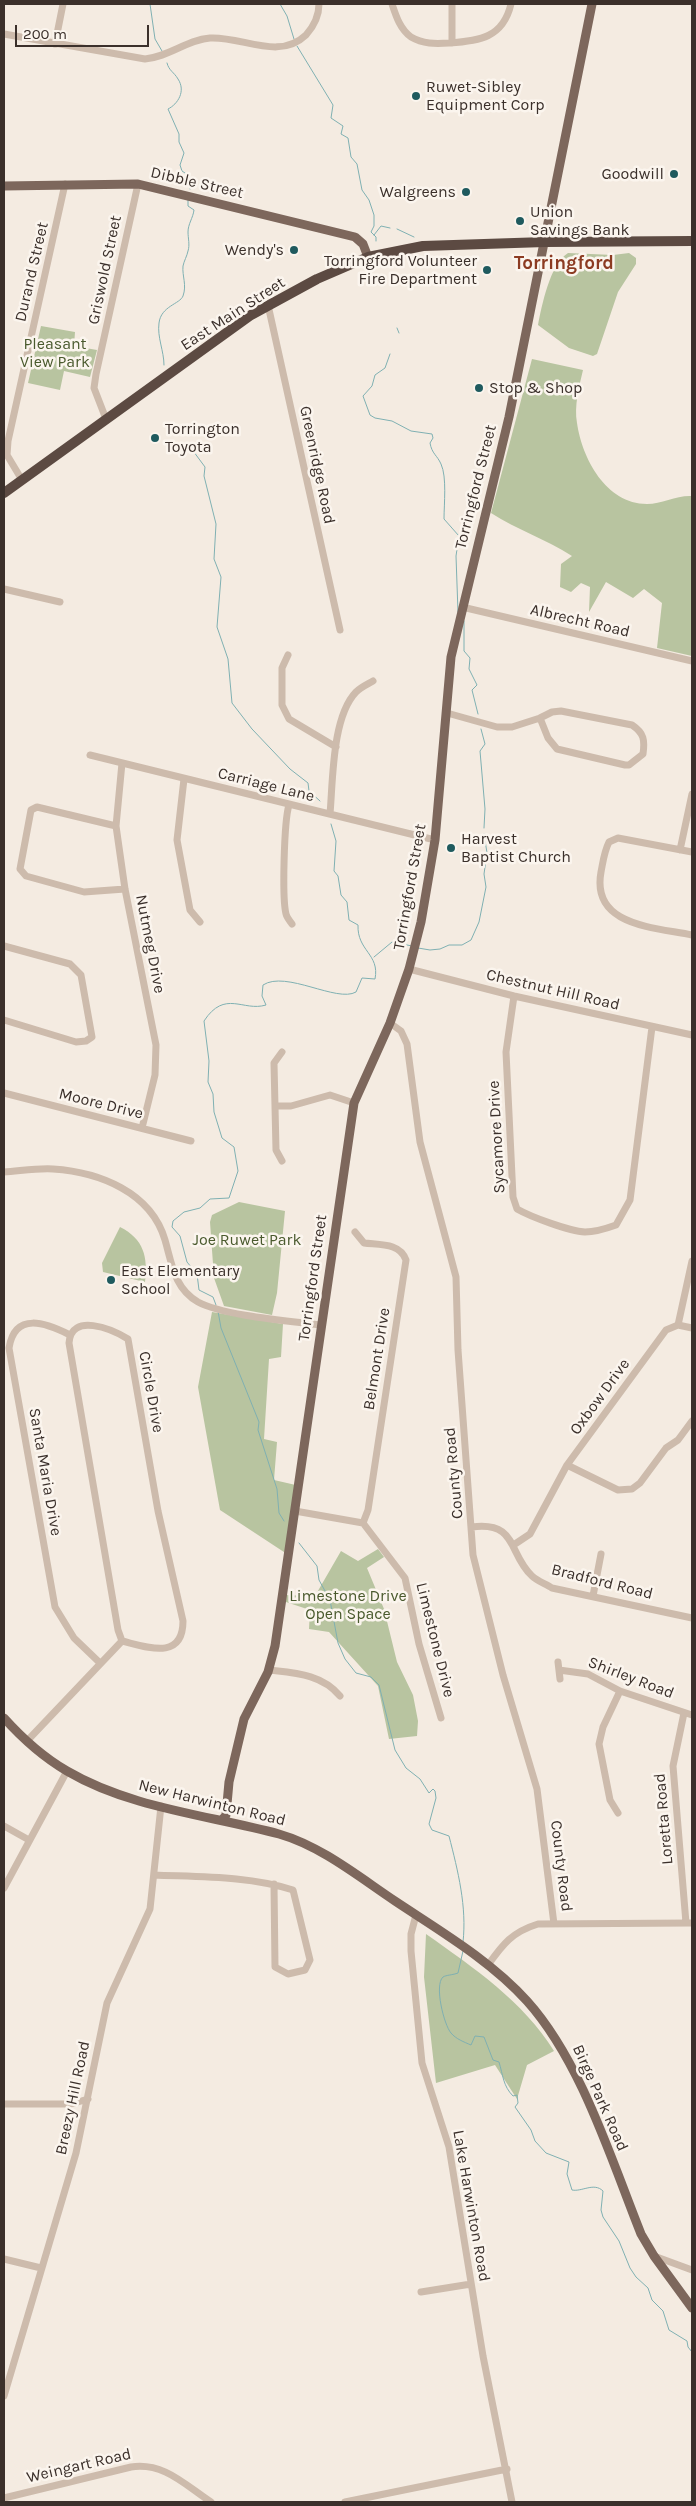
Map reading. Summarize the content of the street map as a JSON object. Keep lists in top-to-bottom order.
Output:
{
  "streets": {
    "highway": ["East Main Street"],
    "main road": [
      "Dibble Street",
      "Torringford Street",
      "New Harwinton Road",
      "Birge Park Road"
    ],
    "street": [
      "Griswold Street",
      "Durand Street",
      "Greenridge Road",
      "Albrecht Road",
      "Carriage Lane",
      "Nutmeg Drive",
      "Chestnut Hill Road",
      "Moore Drive",
      "Sycamore Drive",
      "Belmont Drive",
      "Circle Drive",
      "Oxbow Drive",
      "Santa Maria Drive",
      "County Road",
      "Bradford Road",
      "Limestone Drive",
      "Shirley Road",
      "Loretta Road",
      "Breezy Hill Road",
      "Lake Harwinton Road",
      "Weingart Road"
    ]
  },
  "crossings": [
    ["Dibble Street", "Griswold Street"],
    ["Dibble Street", "Durand Street"],
    ["Dibble Street", "East Main Street"],
    ["Griswold Street", "East Main Street"],
    ["Durand Street", "East Main Street"],
    ["East Main Street", "Greenridge Road"],
    ["East Main Street", "Torringford Street"],
    ["Torringford Street", "Albrecht Road"],
    ["Torringford Street", "Carriage Lane"],
    ["Torringford Street", "Chestnut Hill Road"],
    ["Torringford Street", "County Road"],
    ["Torringford Street", "New Harwinton Road"],
    ["Carriage Lane", "Nutmeg Drive"],
    ["Nutmeg Drive", "Moore Drive"],
    ["Chestnut Hill Road", "Sycamore Drive"],
    ["Belmont Drive", "Limestone Drive"],
    ["Circle Drive", "Santa Maria Drive"],
    ["Oxbow Drive", "Bradford Road"],
    ["County Road", "Bradford Road"],
    ["Shirley Road", "Loretta Road"],
    ["New Harwinton Road", "Breezy Hill Road"],
    ["New Harwinton Road", "Birge Park Road"],
    ["New Harwinton Road", "Lake Harwinton Road"],
    ["Birge Park Road", "Lake Harwinton Road"]
  ],
  "districts": ["Torringford"],
  "parks": ["Pleasant View Park", "Joe Ruwet Park", "Limestone Drive Open Space"],
  "places": [
    "Ruwet-Sibley Equipment Corp",
    "Goodwill",
    "Walgreens",
    "Union Savings Bank",
    "Wendy's",
    "Torringford Volunteer Fire Department",
    "Stop & Shop",
    "Torrington Toyota",
    "Harvest Baptist Church",
    "East Elementary School"
  ],
  "scale_bar": "200 m"
}
